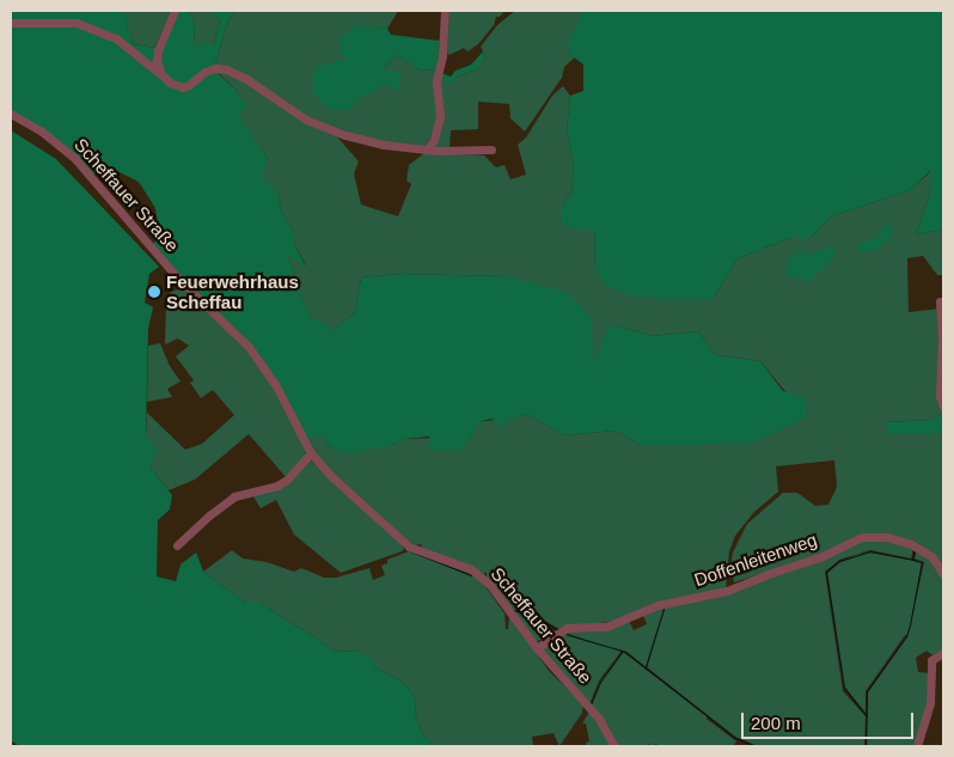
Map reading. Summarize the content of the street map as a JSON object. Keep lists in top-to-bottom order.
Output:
{
  "streets": {
    "street": ["Scheffauer Straße", "Doffenleitenweg"]
  },
  "crossings": [
    ["Scheffauer Straße", "Doffenleitenweg"]
  ],
  "places": ["Feuerwehrhaus Scheffau"],
  "scale_bar": "200 m"
}
